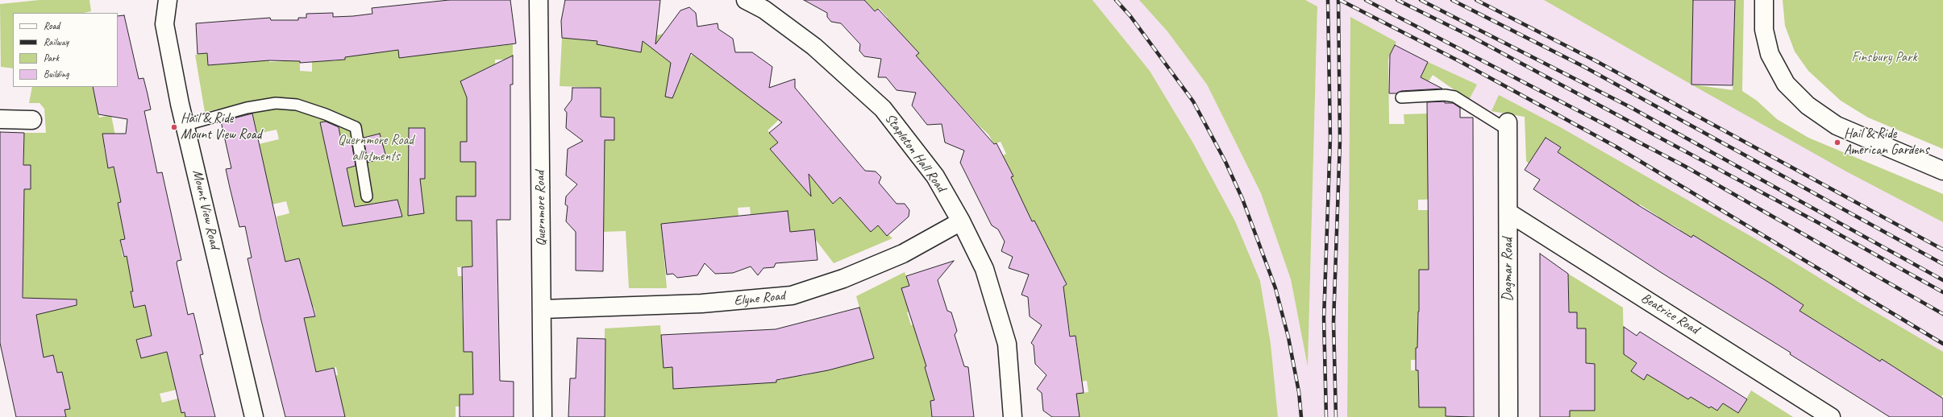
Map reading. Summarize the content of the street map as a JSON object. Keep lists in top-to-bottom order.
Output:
{
  "streets": {
    "street": [
      "Stapleton Hall Road",
      "Quernmore Road",
      "Mount View Road",
      "Dagmar Road",
      "Elyne Road",
      "Beatrice Road"
    ]
  },
  "crossings": [
    ["Stapleton Hall Road", "Elyne Road"],
    ["Quernmore Road", "Elyne Road"],
    ["Dagmar Road", "Beatrice Road"]
  ],
  "parks": ["Finsbury Park", "Quernmore Road allotments"],
  "places": ["Hail & Ride Mount View Road", "Hail & Ride American Gardens"],
  "legend": [
    "Road",
    "Railway",
    "Park",
    "Building"
  ]
}
